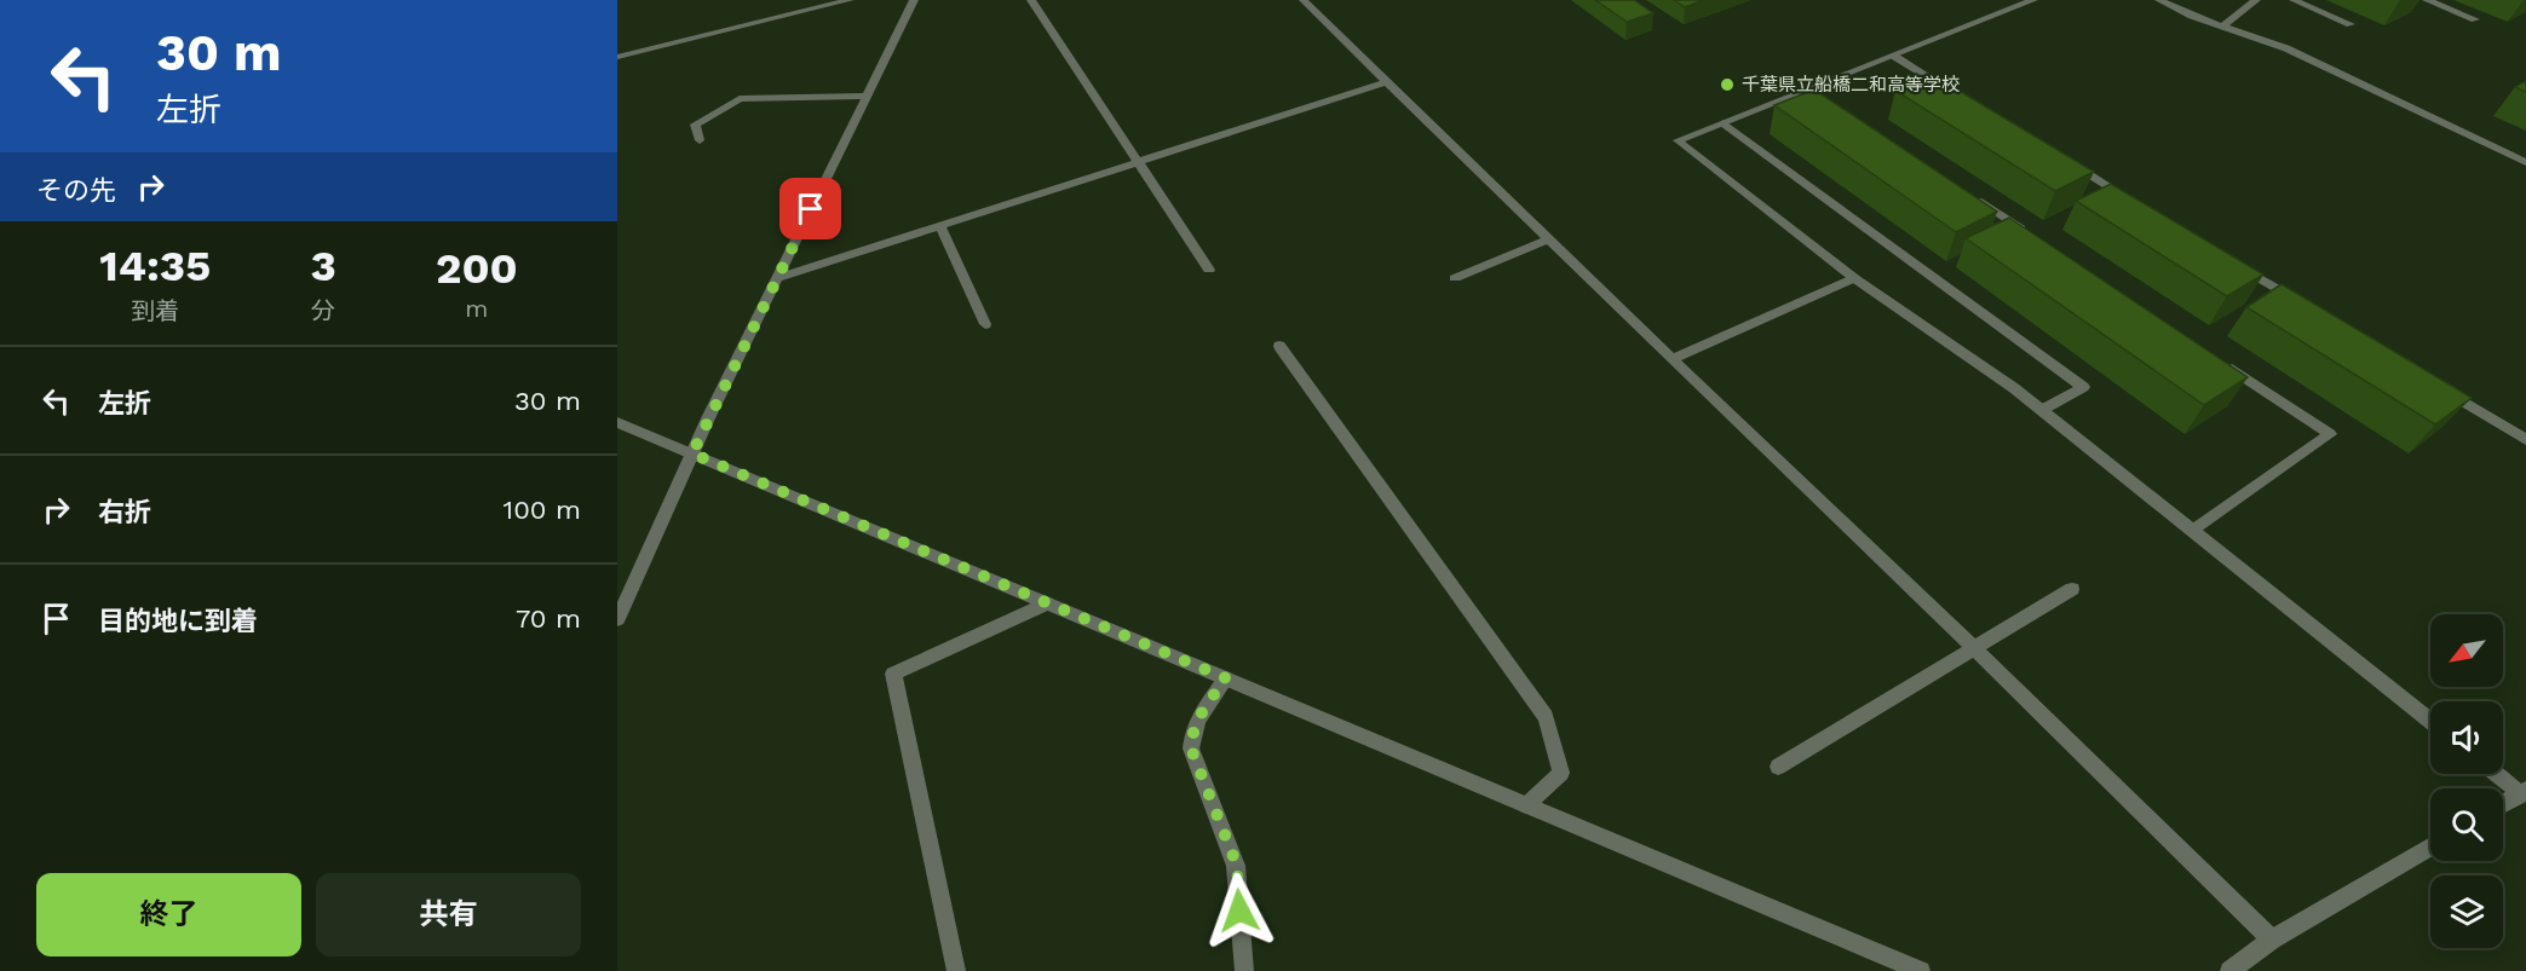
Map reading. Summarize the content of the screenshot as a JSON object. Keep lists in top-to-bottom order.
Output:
{
  "places": ["千葉県立船橋二和高等学校"],
  "north": "bottom left",
  "page": {
    "turn": ["30 m", "左折"],
    "then": "その先",
    "eta": [
      "14:35",
      "到着",
      "3",
      "分",
      "200",
      "m"
    ],
    "list": [
      {
        "name": "左折",
        "value": "30 m"
      },
      {
        "name": "右折",
        "value": "100 m"
      },
      {
        "name": "目的地に到着",
        "value": "70 m"
      }
    ],
    "buttons": ["終了", "共有"]
  }
}
